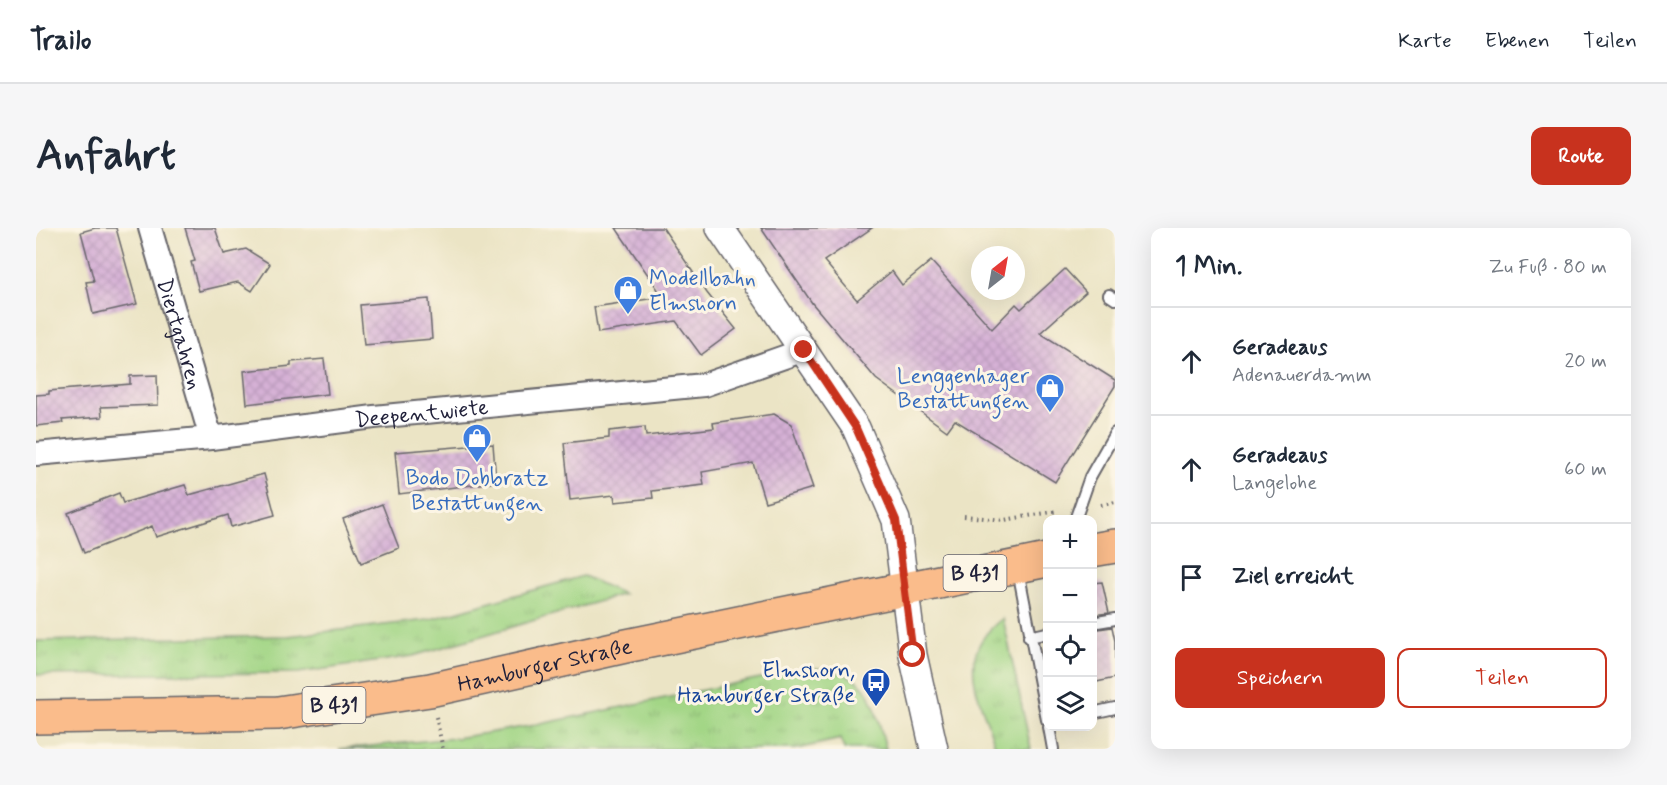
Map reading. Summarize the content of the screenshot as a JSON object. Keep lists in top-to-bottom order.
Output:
{
  "streets": {
    "main road": ["B 431", "Hamburger Straße"],
    "street": ["Diertgahren", "Deepentwiete"]
  },
  "crossings": [
    ["Diertgahren", "Deepentwiete"]
  ],
  "places": {
    "shop": ["Modellbahn Elmshorn", "Lenggenhager Bestattungen", "Bodo Dobbratz Bestattungen"],
    "bus stop": ["Elmshorn, Hamburger Straße"]
  },
  "north": "top right",
  "page": {
    "header": "Trailo",
    "nav": ["Karte", "Ebenen", "Teilen"],
    "buttons": [
      "Route",
      ["Speichern", "Teilen"]
    ],
    "title": "Anfahrt",
    "heading": ["1 Min.", "Zu Fuß · 80 m"],
    "list": [
      ["Geradeaus", "Adenauerdamm", "20 m"],
      ["Geradeaus", "Langelohe", "60 m"],
      "Ziel erreicht"
    ],
    "map_buttons": ["+", "−"]
  }
}
